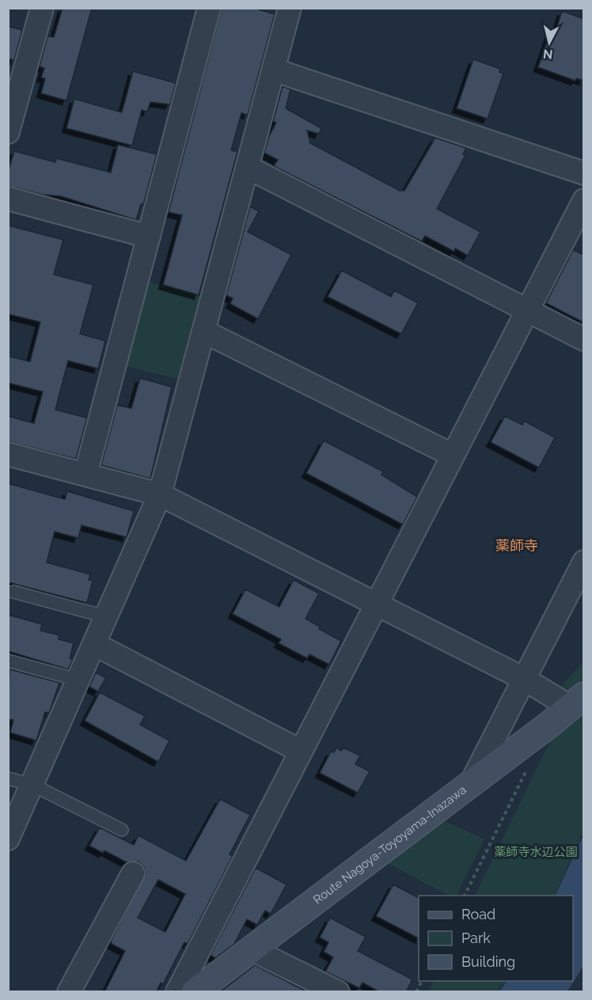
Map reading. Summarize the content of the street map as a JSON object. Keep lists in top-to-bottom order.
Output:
{
  "streets": {
    "main road": ["Route Nagoya-Toyoyama-Inazawa"]
  },
  "districts": ["薬師寺"],
  "parks": ["薬師寺水辺公園"],
  "legend": ["Road", "Park", "Building"],
  "north": "bottom"
}
